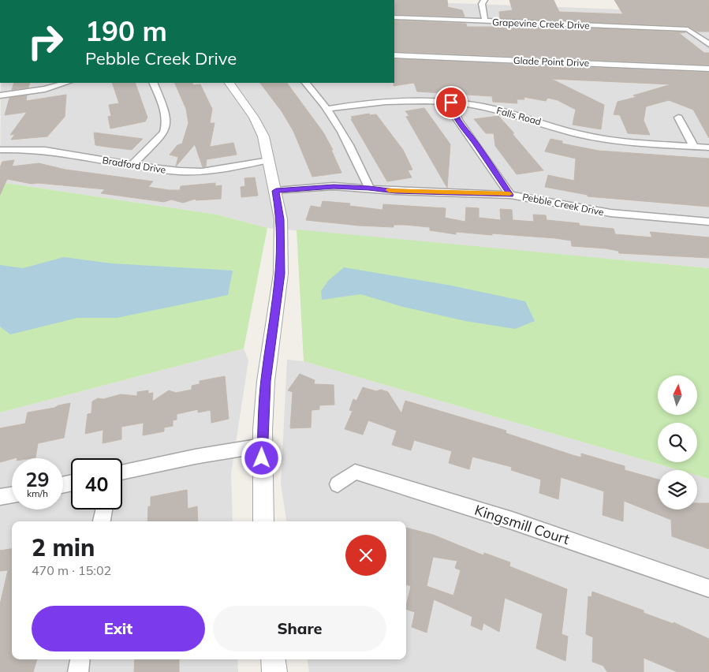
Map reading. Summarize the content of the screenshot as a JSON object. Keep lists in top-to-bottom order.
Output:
{
  "streets": {
    "street": [
      "Grapevine Creek Drive",
      "Glade Point Drive",
      "Falls Road",
      "Bradford Drive",
      "Pebble Creek Drive",
      "Kingsmill Court"
    ]
  },
  "north": "top",
  "page": {
    "turn": ["190 m", "Pebble Creek Drive"],
    "speed": "29 km/h",
    "limit": "40",
    "heading": ["2 min", "470 m · 15:02"],
    "buttons": ["Exit", "Share"]
  }
}
